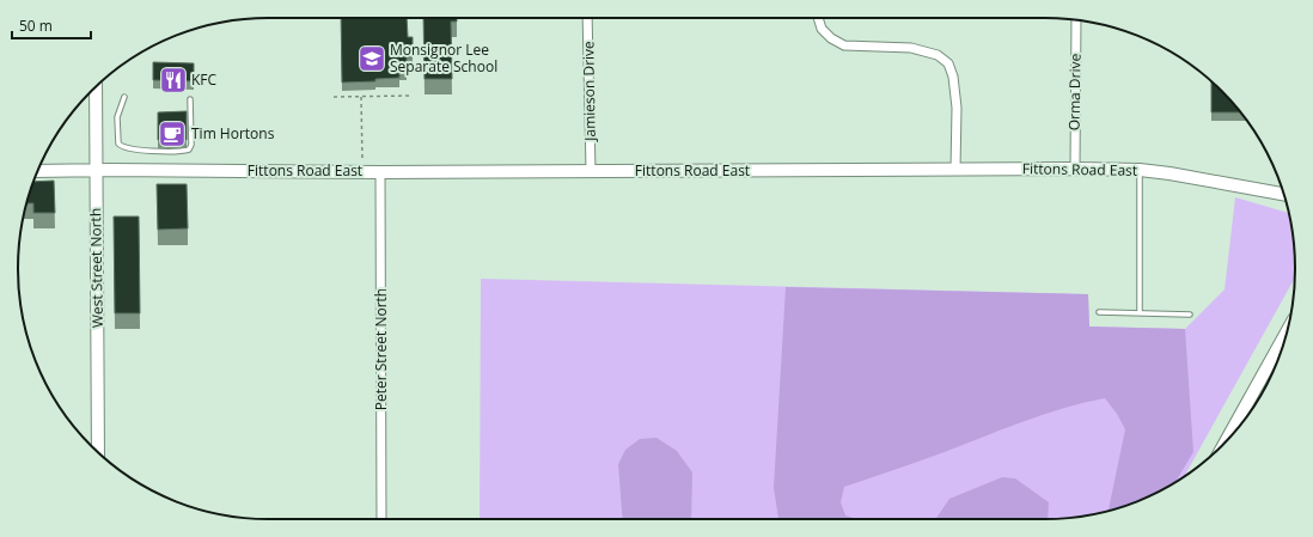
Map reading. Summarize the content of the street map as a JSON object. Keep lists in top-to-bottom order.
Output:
{
  "streets": {
    "street": [
      "Jamieson Drive",
      "Orma Drive",
      "Fittons Road East",
      "West Street North",
      "Peter Street North"
    ]
  },
  "crossings": [
    ["Jamieson Drive", "Fittons Road East"],
    ["Orma Drive", "Fittons Road East"],
    ["Fittons Road East", "West Street North"],
    ["Fittons Road East", "Peter Street North"]
  ],
  "places": {
    "school or university": ["Monsignor Lee Separate School"],
    "restaurant": ["KFC"],
    "cafe": ["Tim Hortons"]
  },
  "scale_bar": "50 m"
}
